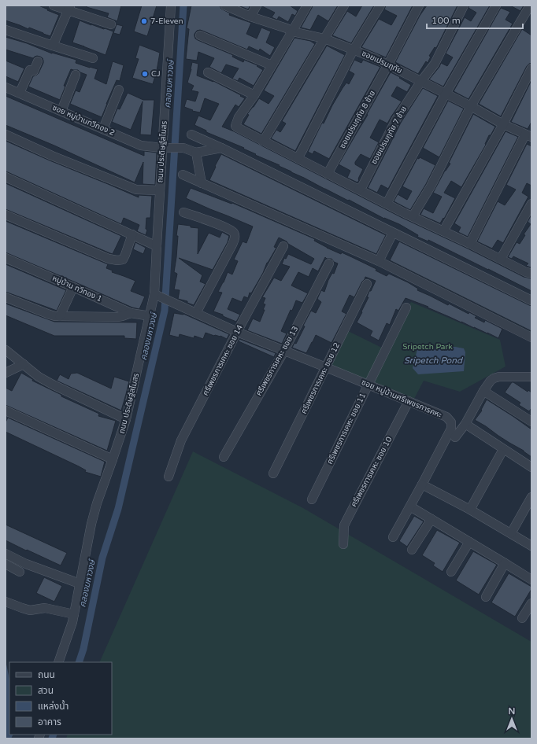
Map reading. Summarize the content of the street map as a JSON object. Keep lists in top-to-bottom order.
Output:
{
  "streets": {
    "street": [
      "ซอยเปรมฤทัย",
      "ซอยเปรมฤทัย 8 ซ้าย",
      "ซอย หมู่บ้านทวีทอง 2",
      "ซอยเปรมฤทัย 7 ซ้าย",
      "ถนน ประดิษฐ์สโมสร",
      "หมู่บ้าน ทวีทอง 1",
      "ศรีเพชรการเคหะ ซอย 14",
      "ศรีเพชรการเคหะ ซอย 13",
      "ศรีเพชรการเคหะ ซอย 12",
      "ซอย หมู่บ้านศรีเพชรการคหะ",
      "ศรีเพชรการเคหะ ซอย 11",
      "ศรีเพชรการเคหะ ซอย 10"
    ]
  },
  "crossings": [
    ["ซอยเปรมฤทัย", "ซอยเปรมฤทัย 8 ซ้าย"],
    ["ซอยเปรมฤทัย", "ซอยเปรมฤทัย 7 ซ้าย"],
    ["ซอย หมู่บ้านทวีทอง 2", "ถนน ประดิษฐ์สโมสร"],
    ["ถนน ประดิษฐ์สโมสร", "หมู่บ้าน ทวีทอง 1"],
    ["ถนน ประดิษฐ์สโมสร", "ซอย หมู่บ้านศรีเพชรการคหะ"],
    ["ศรีเพชรการเคหะ ซอย 14", "ซอย หมู่บ้านศรีเพชรการคหะ"],
    ["ศรีเพชรการเคหะ ซอย 13", "ซอย หมู่บ้านศรีเพชรการคหะ"],
    ["ศรีเพชรการเคหะ ซอย 12", "ซอย หมู่บ้านศรีเพชรการคหะ"],
    ["ซอย หมู่บ้านศรีเพชรการคหะ", "ศรีเพชรการเคหะ ซอย 11"],
    ["ซอย หมู่บ้านศรีเพชรการคหะ", "ศรีเพชรการเคหะ ซอย 10"]
  ],
  "water": ["คลองมหาวงษ์", "Sripetch Pond"],
  "parks": ["Sripetch Park"],
  "places": ["7-Eleven", "CJ"],
  "legend": [
    "ถนน",
    "สวน",
    "แหล่งน้ำ",
    "อาคาร"
  ],
  "scale_bar": "100 m",
  "north": "top"
}
